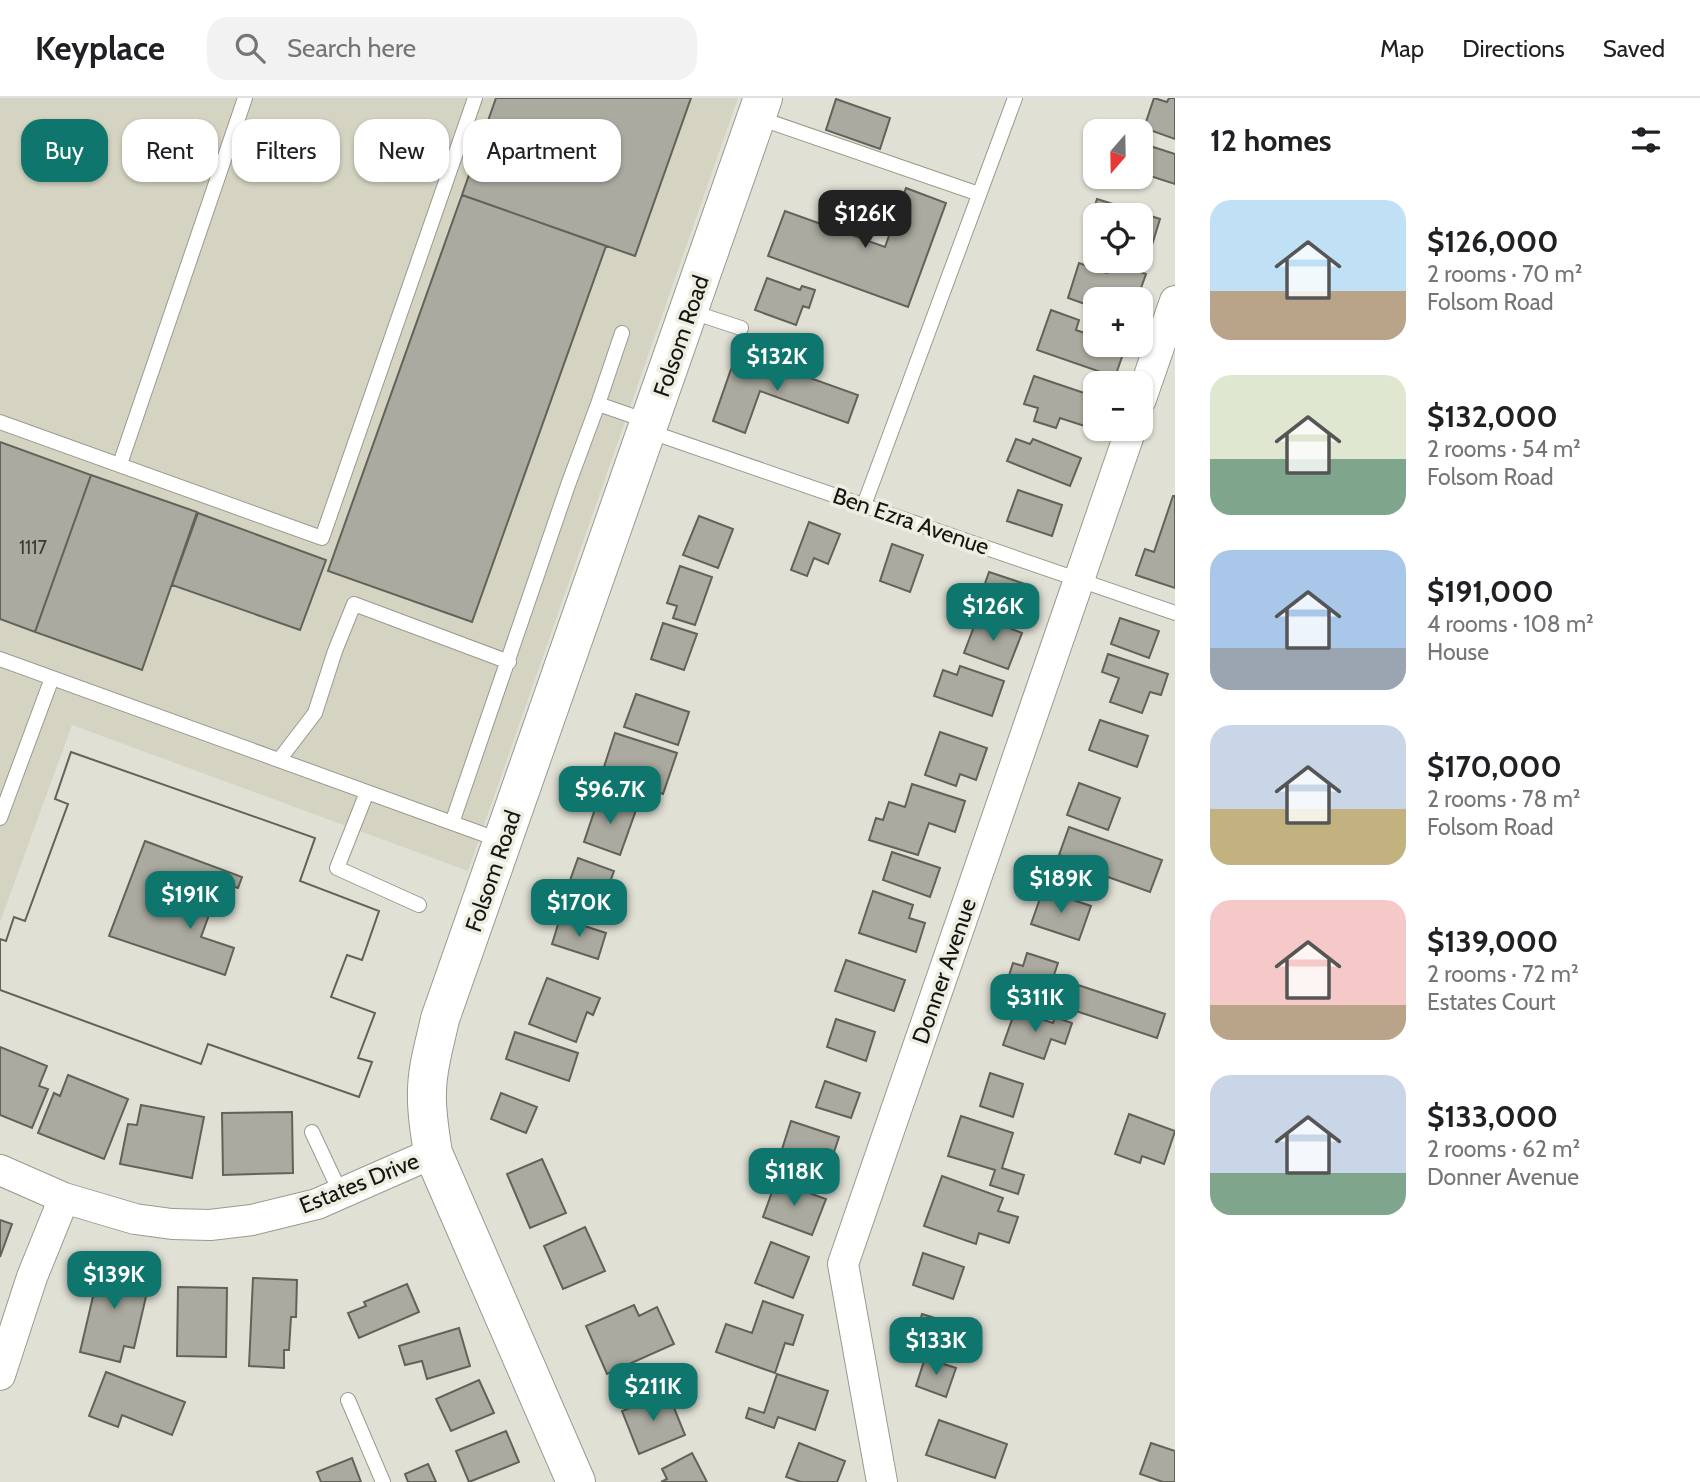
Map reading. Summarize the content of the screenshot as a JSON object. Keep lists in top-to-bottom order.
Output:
{
  "streets": {
    "street": ["Folsom Road", "Donner Avenue", "Estates Drive"],
    "lane": ["Ben Ezra Avenue"]
  },
  "crossings": [
    ["Folsom Road", "Ben Ezra Avenue"],
    ["Folsom Road", "Estates Drive"],
    ["Ben Ezra Avenue", "Donner Avenue"]
  ],
  "house_numbers": ["1117"],
  "north": "bottom",
  "page": {
    "header": "Keyplace",
    "search": "Search here",
    "nav": ["Map", "Directions", "Saved"],
    "heading": "12 homes",
    "map_buttons": ["+", "−"],
    "chip": [
      "Buy",
      "Rent",
      "Filters",
      "New",
      "Apartment"
    ],
    "list": [
      {
        "name": "$126,000",
        "note": "2 rooms · 70 m² · Folsom Road"
      },
      {
        "name": "$132,000",
        "note": "2 rooms · 54 m² · Folsom Road"
      },
      {
        "name": "$191,000",
        "note": "4 rooms · 108 m² · House"
      },
      {
        "name": "$170,000",
        "note": "2 rooms · 78 m² · Folsom Road"
      },
      {
        "name": "$139,000",
        "note": "2 rooms · 72 m² · Estates Court"
      },
      {
        "name": "$133,000",
        "note": "2 rooms · 62 m² · Donner Avenue"
      }
    ],
    "price": [
      "$126K",
      "$132K",
      "$126K",
      "$96.7K",
      "$189K",
      "$191K",
      "$170K",
      "$311K",
      "$118K",
      "$139K",
      "$133K",
      "$211K"
    ]
  }
}
